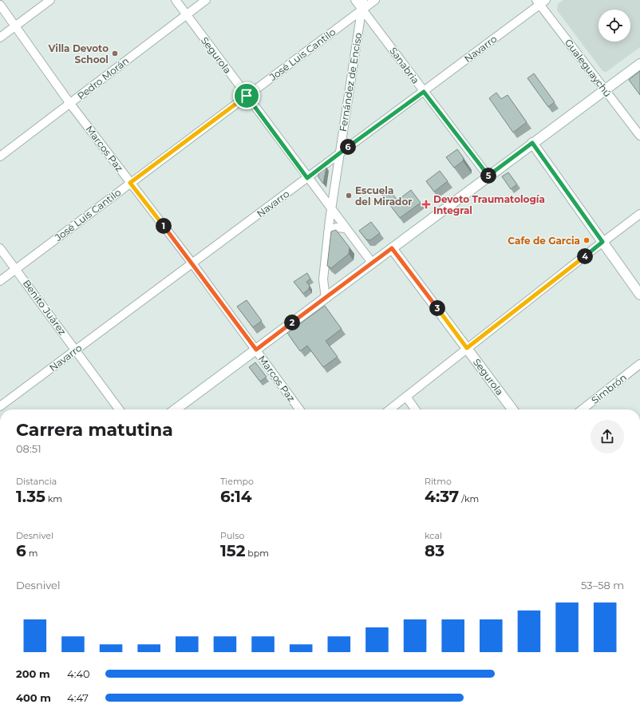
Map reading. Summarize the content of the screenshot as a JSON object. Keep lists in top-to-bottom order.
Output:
{
  "streets": {
    "main road": ["Segurola"],
    "street": [
      "Navarro",
      "José Luis Cantilo",
      "Sanabria",
      "Gualeguaychú",
      "Pedro Morán",
      "Fernández de Enciso",
      "Marcos Paz",
      "Benito Juárez",
      "Simbrón"
    ]
  },
  "crossings": [
    ["Navarro", "Segurola"],
    ["Navarro", "Sanabria"],
    ["Navarro", "Gualeguaychú"],
    ["Navarro", "Fernández de Enciso"],
    ["Navarro", "Marcos Paz"],
    ["Navarro", "Benito Juárez"],
    ["José Luis Cantilo", "Segurola"],
    ["José Luis Cantilo", "Sanabria"],
    ["José Luis Cantilo", "Fernández de Enciso"],
    ["José Luis Cantilo", "Marcos Paz"],
    ["José Luis Cantilo", "Benito Juárez"],
    ["Segurola", "Pedro Morán"],
    ["Segurola", "Fernández de Enciso"],
    ["Sanabria", "Fernández de Enciso"],
    ["Pedro Morán", "Marcos Paz"]
  ],
  "places": {
    "other": ["Villa Devoto School", "Escuela del Mirador", "Cafe de Garcia"],
    "health": ["Devoto Traumatología Integral"]
  },
  "page": {
    "pins": [
      "6",
      "5",
      "1",
      "4",
      "3",
      "2"
    ],
    "heading": ["Carrera matutina", "08:51"],
    "stats": [
      ["Distancia", "1.35 km"],
      ["Tiempo", "6:14"],
      ["Ritmo", "4:37 /km"],
      ["Desnivel", "6 m"],
      ["Pulso", "152 bpm"],
      ["kcal", "83"]
    ],
    "chart": ["Desnivel", "53–58 m"],
    "list": [
      {
        "name": "200 m",
        "note": "4:40"
      },
      {
        "name": "400 m",
        "note": "4:47"
      }
    ]
  }
}
